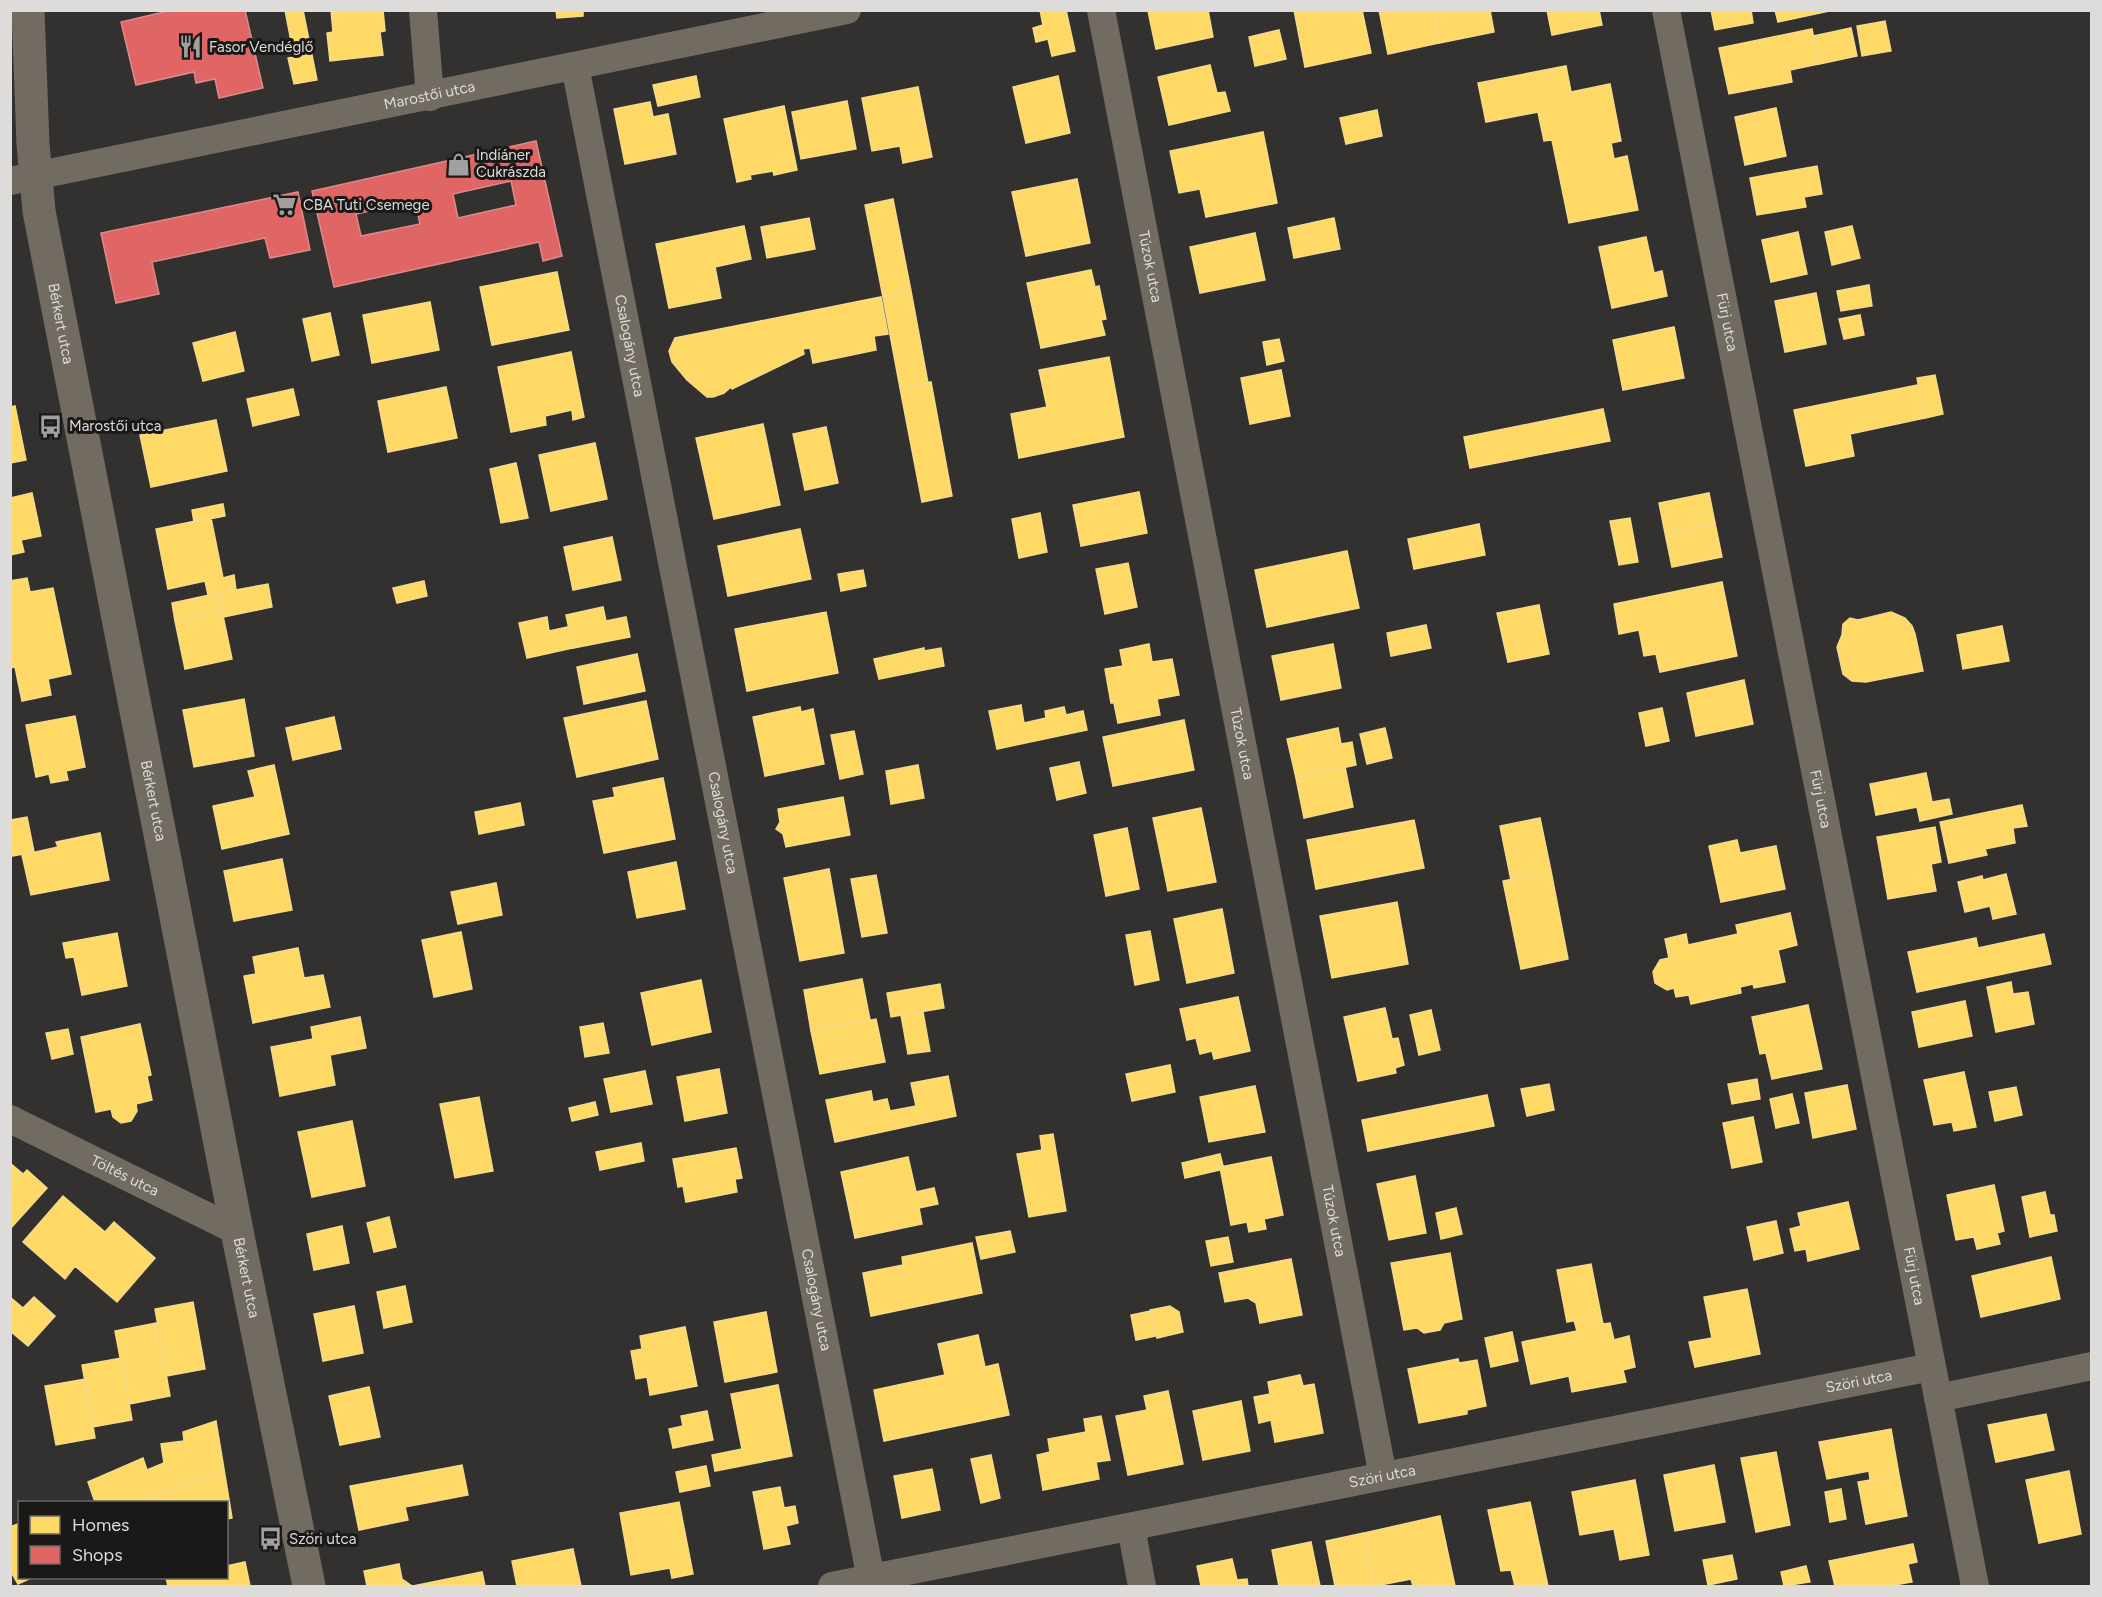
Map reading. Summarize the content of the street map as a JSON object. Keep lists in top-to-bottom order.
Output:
{
  "streets": {
    "street": [
      "Marostői utca",
      "Túzok utca",
      "Fürj utca",
      "Bérkert utca",
      "Csalogány utca",
      "Töltés utca",
      "Szöri utca"
    ]
  },
  "crossings": [
    ["Marostői utca", "Bérkert utca"],
    ["Marostői utca", "Csalogány utca"],
    ["Túzok utca", "Szöri utca"],
    ["Fürj utca", "Szöri utca"],
    ["Bérkert utca", "Töltés utca"],
    ["Csalogány utca", "Szöri utca"]
  ],
  "places": {
    "restaurant": ["Fasor Vendéglő"],
    "shop": ["Indiáner Cukrászda"],
    "supermarket": ["CBA Tuti Csemege"],
    "bus stop": ["Marostői utca", "Szöri utca"]
  },
  "legend": ["Homes", "Shops"]
}
